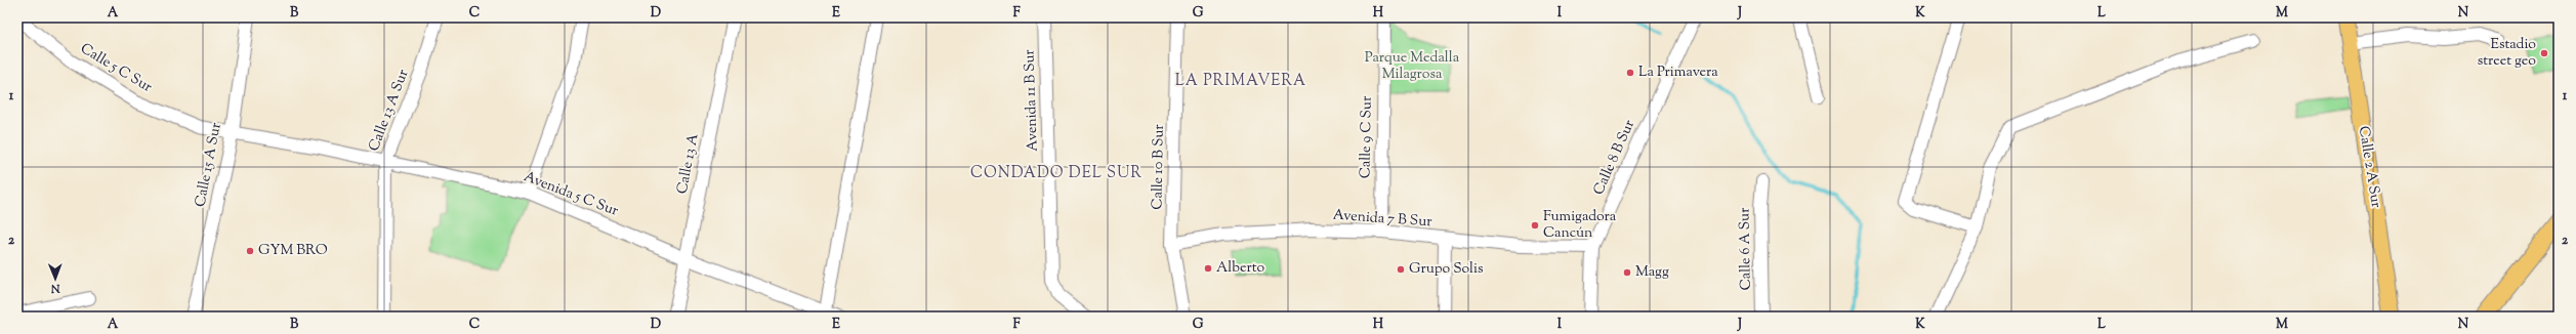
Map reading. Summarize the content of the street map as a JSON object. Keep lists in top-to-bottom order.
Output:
{
  "streets": {
    "main road": ["Calle 2 A Sur"],
    "street": [
      "Calle 5 C Sur",
      "Avenida 11 B Sur",
      "Calle 13 A Sur",
      "Calle 9 C Sur",
      "Calle 8 B Sur",
      "Calle 13 A",
      "Calle 15 A Sur",
      "Calle 10 B Sur",
      "Avenida 5 C Sur",
      "Avenida 7 B Sur",
      "Calle 6 A Sur"
    ]
  },
  "crossings": [
    ["Calle 5 C Sur", "Calle 15 A Sur"],
    ["Calle 5 C Sur", "Avenida 5 C Sur"],
    ["Calle 13 A Sur", "Avenida 5 C Sur"],
    ["Calle 9 C Sur", "Avenida 7 B Sur"],
    ["Calle 8 B Sur", "Avenida 7 B Sur"],
    ["Calle 13 A", "Avenida 5 C Sur"],
    ["Calle 15 A Sur", "Avenida 5 C Sur"],
    ["Calle 10 B Sur", "Avenida 7 B Sur"]
  ],
  "districts": ["LA PRIMAVERA", "CONDADO DEL SUR"],
  "parks": ["Parque Medalla Milagrosa"],
  "places": [
    "Estadio street geo",
    "La Primavera",
    "Fumigadora Cancún",
    "GYM BRO",
    "Alberto",
    "Grupo Solis",
    "Magg"
  ],
  "north": "bottom",
  "grid": {
    "columns": [
      "A",
      "B",
      "C",
      "D",
      "E",
      "F",
      "G",
      "H",
      "I",
      "J",
      "K",
      "L",
      "M",
      "N"
    ],
    "rows": ["1", "2"]
  }
}
